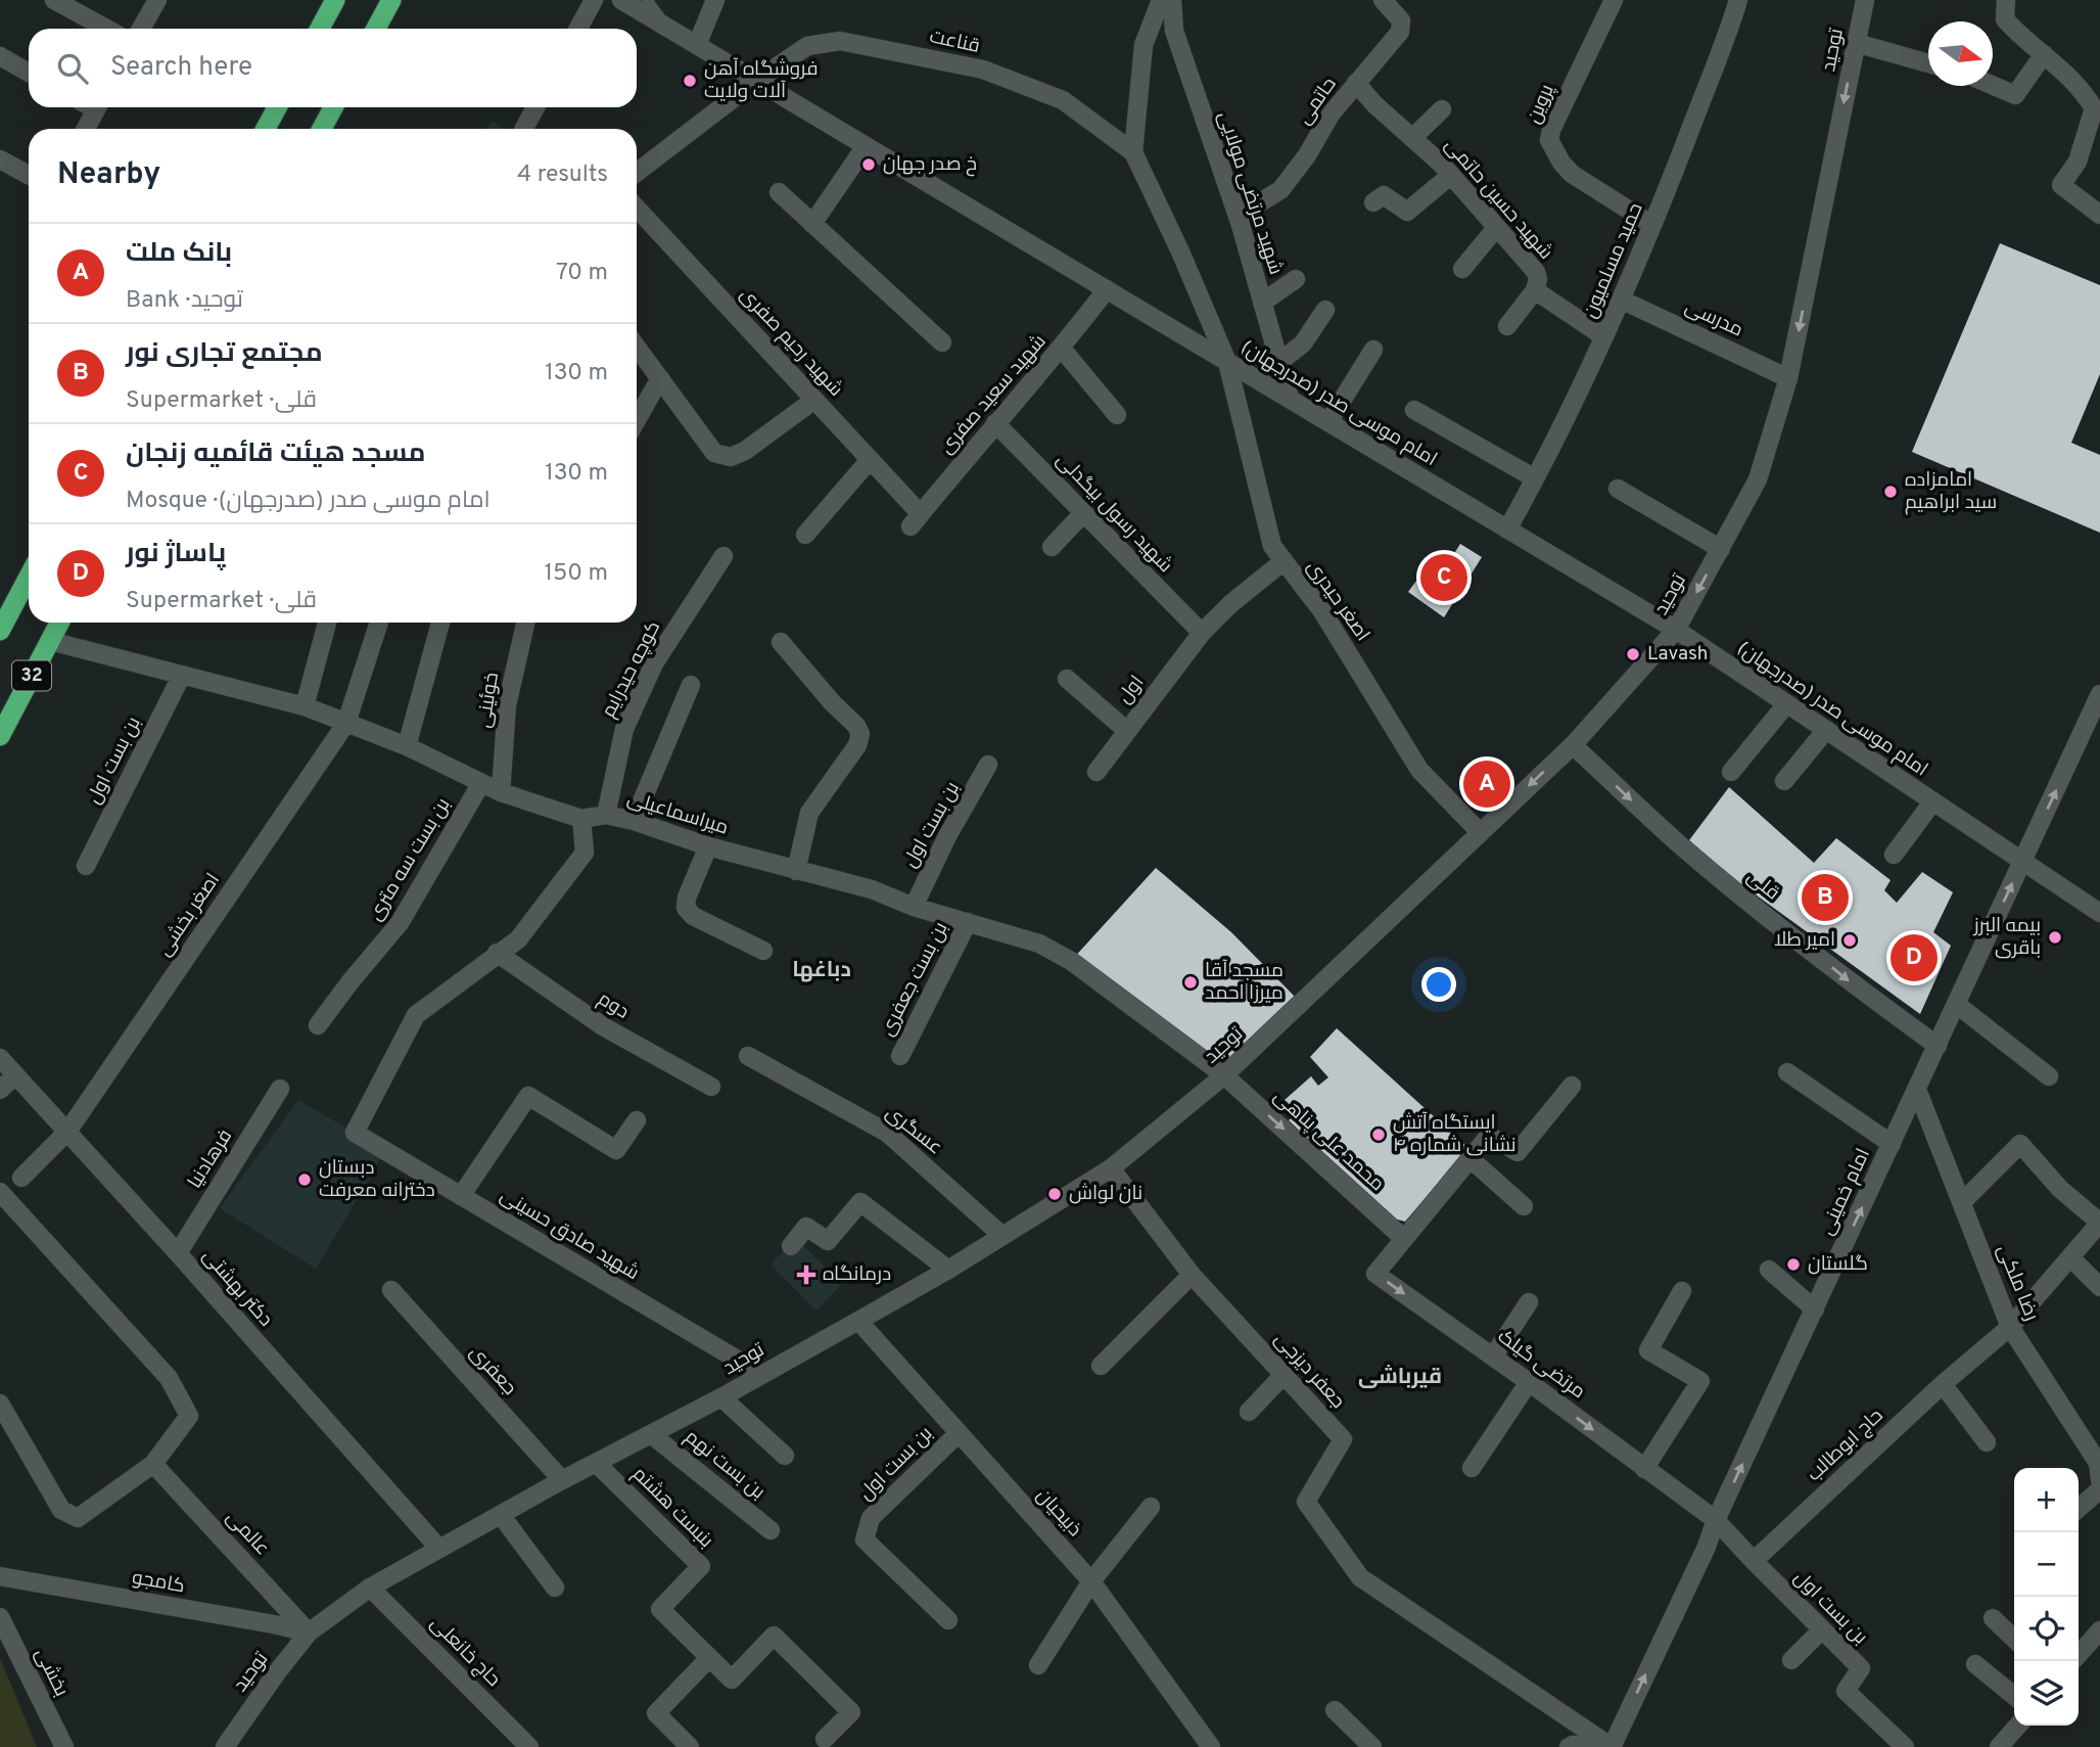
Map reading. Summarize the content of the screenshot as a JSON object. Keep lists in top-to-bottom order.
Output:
{
  "streets": {
    "highway": ["32"],
    "street": [
      "قناعت",
      "توحید",
      "حاتمی",
      "پروین",
      "شهید مرتضی مولایی",
      "شهید حسین حاتمی",
      "حمید مسلمیون",
      "مدرسی",
      "شهید رحیم صفری",
      "شهید سعید صفری",
      "(صدرجهان) امام موسی صدر",
      "شهید رسول بیگدلی",
      "اصغر حیدری",
      "کوچه حیدرایم",
      "اول",
      "خوئینی",
      "بن بست اول",
      "میراسماعیلی",
      "بن بست سه متری",
      "قلی",
      "اصغر بخشی",
      "بن بست جعفری",
      "دوم",
      "عسگری",
      "محمد علی پناهی",
      "فرهادنیا",
      "امام خمینی",
      "شهید صادق حسینی",
      "رضا ملکی",
      "دکتر بهشتی",
      "مرتضی گیلک",
      "جعفری",
      "جعفر دیزجی",
      "حاج ابوطالب",
      "بن بست نهم",
      "بنبست هشتم",
      "ذبیحیان",
      "عالمی",
      "کامجو",
      "حاج خانعلی",
      "بخشی"
    ]
  },
  "crossings": [
    ["قناعت", "(صدرجهان) امام موسی صدر"],
    ["قناعت", "اصغر حیدری"],
    ["توحید", "مدرسی"],
    ["توحید", "(صدرجهان) امام موسی صدر"],
    ["توحید", "اصغر حیدری"],
    ["توحید", "میراسماعیلی"],
    ["توحید", "قلی"],
    ["توحید", "عسگری"],
    ["توحید", "محمد علی پناهی"],
    ["توحید", "شهید صادق حسینی"],
    ["توحید", "دکتر بهشتی"],
    ["توحید", "جعفری"],
    ["توحید", "جعفر دیزجی"],
    ["توحید", "بن بست نهم"],
    ["توحید", "بنبست هشتم"],
    ["توحید", "ذبیحیان"],
    ["توحید", "عالمی"],
    ["توحید", "کامجو"],
    ["توحید", "حاج خانعلی"],
    ["حاتمی", "شهید مرتضی مولایی"],
    ["حاتمی", "شهید حسین حاتمی"],
    ["پروین", "حمید مسلمیون"],
    ["شهید مرتضی مولایی", "(صدرجهان) امام موسی صدر"],
    ["شهید حسین حاتمی", "حمید مسلمیون"],
    ["حمید مسلمیون", "مدرسی"],
    ["حمید مسلمیون", "(صدرجهان) امام موسی صدر"],
    ["شهید رحیم صفری", "شهید سعید صفری"],
    ["شهید سعید صفری", "(صدرجهان) امام موسی صدر"],
    ["شهید سعید صفری", "شهید رسول بیگدلی"],
    ["(صدرجهان) امام موسی صدر", "اصغر حیدری"],
    ["(صدرجهان) امام موسی صدر", "امام خمینی"],
    ["شهید رسول بیگدلی", "اول"],
    ["اصغر حیدری", "اول"],
    ["کوچه حیدرایم", "میراسماعیلی"],
    ["32", "میراسماعیلی"],
    ["خوئینی", "میراسماعیلی"],
    ["بن بست اول", "میراسماعیلی"],
    ["بن بست اول", "حاج ابوطالب"],
    ["بن بست اول", "ذبیحیان"],
    ["میراسماعیلی", "بن بست سه متری"],
    ["میراسماعیلی", "اصغر بخشی"],
    ["میراسماعیلی", "بن بست جعفری"],
    ["میراسماعیلی", "محمد علی پناهی"],
    ["قلی", "امام خمینی"],
    ["اصغر بخشی", "دکتر بهشتی"],
    ["دوم", "شهید صادق حسینی"],
    ["محمد علی پناهی", "مرتضی گیلک"],
    ["فرهادنیا", "دکتر بهشتی"],
    ["امام خمینی", "رضا ملکی"],
    ["امام خمینی", "مرتضی گیلک"],
    ["امام خمینی", "جعفر دیزجی"],
    ["رضا ملکی", "حاج ابوطالب"],
    ["عالمی", "کامجو"]
  ],
  "one_way": [
    "قلی",
    "محمد علی پناهی",
    "امام خمینی",
    "مرتضی گیلک"
  ],
  "districts": ["دباغها", "قیرباشی"],
  "places": {
    "other": [
      "فروشگاه آهن آلات ولایت",
      "خ صدر جهان",
      "امامزاده سید ابراهیم",
      "Lavash",
      "بیمه البرز باقری",
      "امیر طلا",
      "مسجد آقا میرزا احمد",
      "ایستگاه آتش نشانی شماره ۴",
      "دبستان دخترانه معرفت",
      "نان لواش",
      "گلستان"
    ],
    "health": ["درمانگاه"]
  },
  "north": "right",
  "page": {
    "search": "Search here",
    "heading": ["Nearby", "4 results"],
    "list": [
      {
        "mark": "A",
        "name": "بانک ملت",
        "note": "Bank · توحید",
        "value": "70 m"
      },
      {
        "mark": "B",
        "name": "مجتمع تجارى نور",
        "note": "Supermarket · قلی",
        "value": "130 m"
      },
      {
        "mark": "C",
        "name": "مسجد هیئت قائمیه زنجان",
        "note": "Mosque · (صدرجهان) امام موسی صدر",
        "value": "130 m"
      },
      {
        "mark": "D",
        "name": "پاساژ نور",
        "note": "Supermarket · قلی",
        "value": "150 m"
      }
    ],
    "pins": [
      "C",
      "A",
      "B",
      "D"
    ],
    "map_buttons": ["+", "−"]
  }
}
